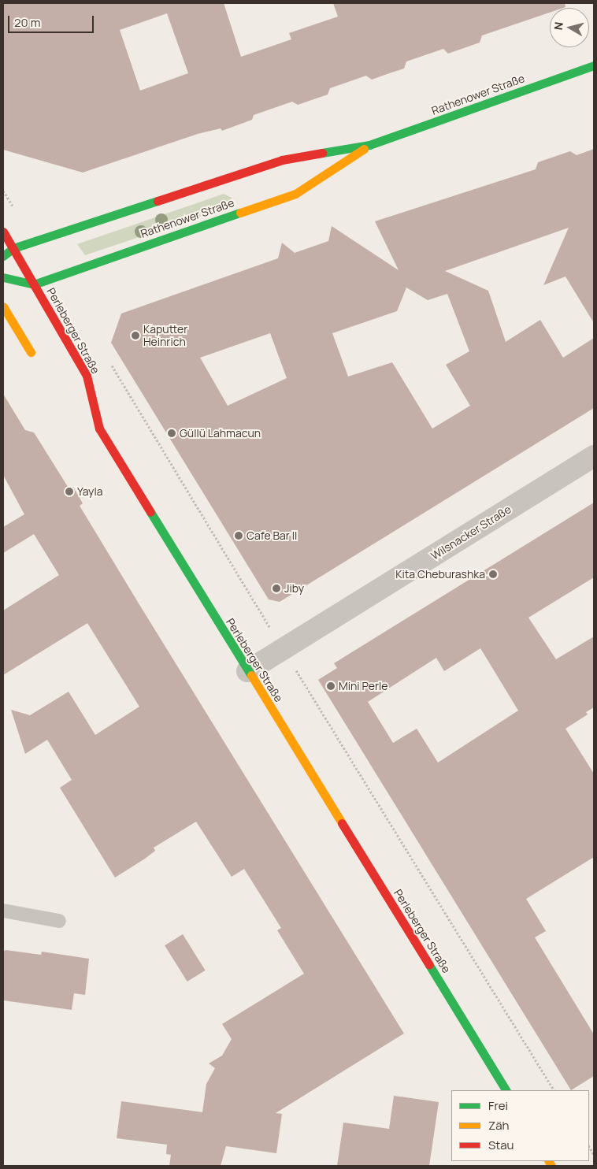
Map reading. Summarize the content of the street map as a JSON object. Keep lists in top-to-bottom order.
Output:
{
  "streets": {
    "main road": ["Rathenower Straße", "Perleberger Straße"],
    "street": ["Wilsnacker Straße"]
  },
  "crossings": [
    ["Rathenower Straße", "Perleberger Straße"],
    ["Perleberger Straße", "Wilsnacker Straße"]
  ],
  "places": [
    "Kaputter Heinrich",
    "Güllü Lahmacun",
    "Yayla",
    "Cafe Bar II",
    "Kita Cheburashka",
    "Jiby",
    "Mini Perle"
  ],
  "legend": ["Frei", "Zäh", "Stau"],
  "scale_bar": "20 m",
  "north": "left"
}
